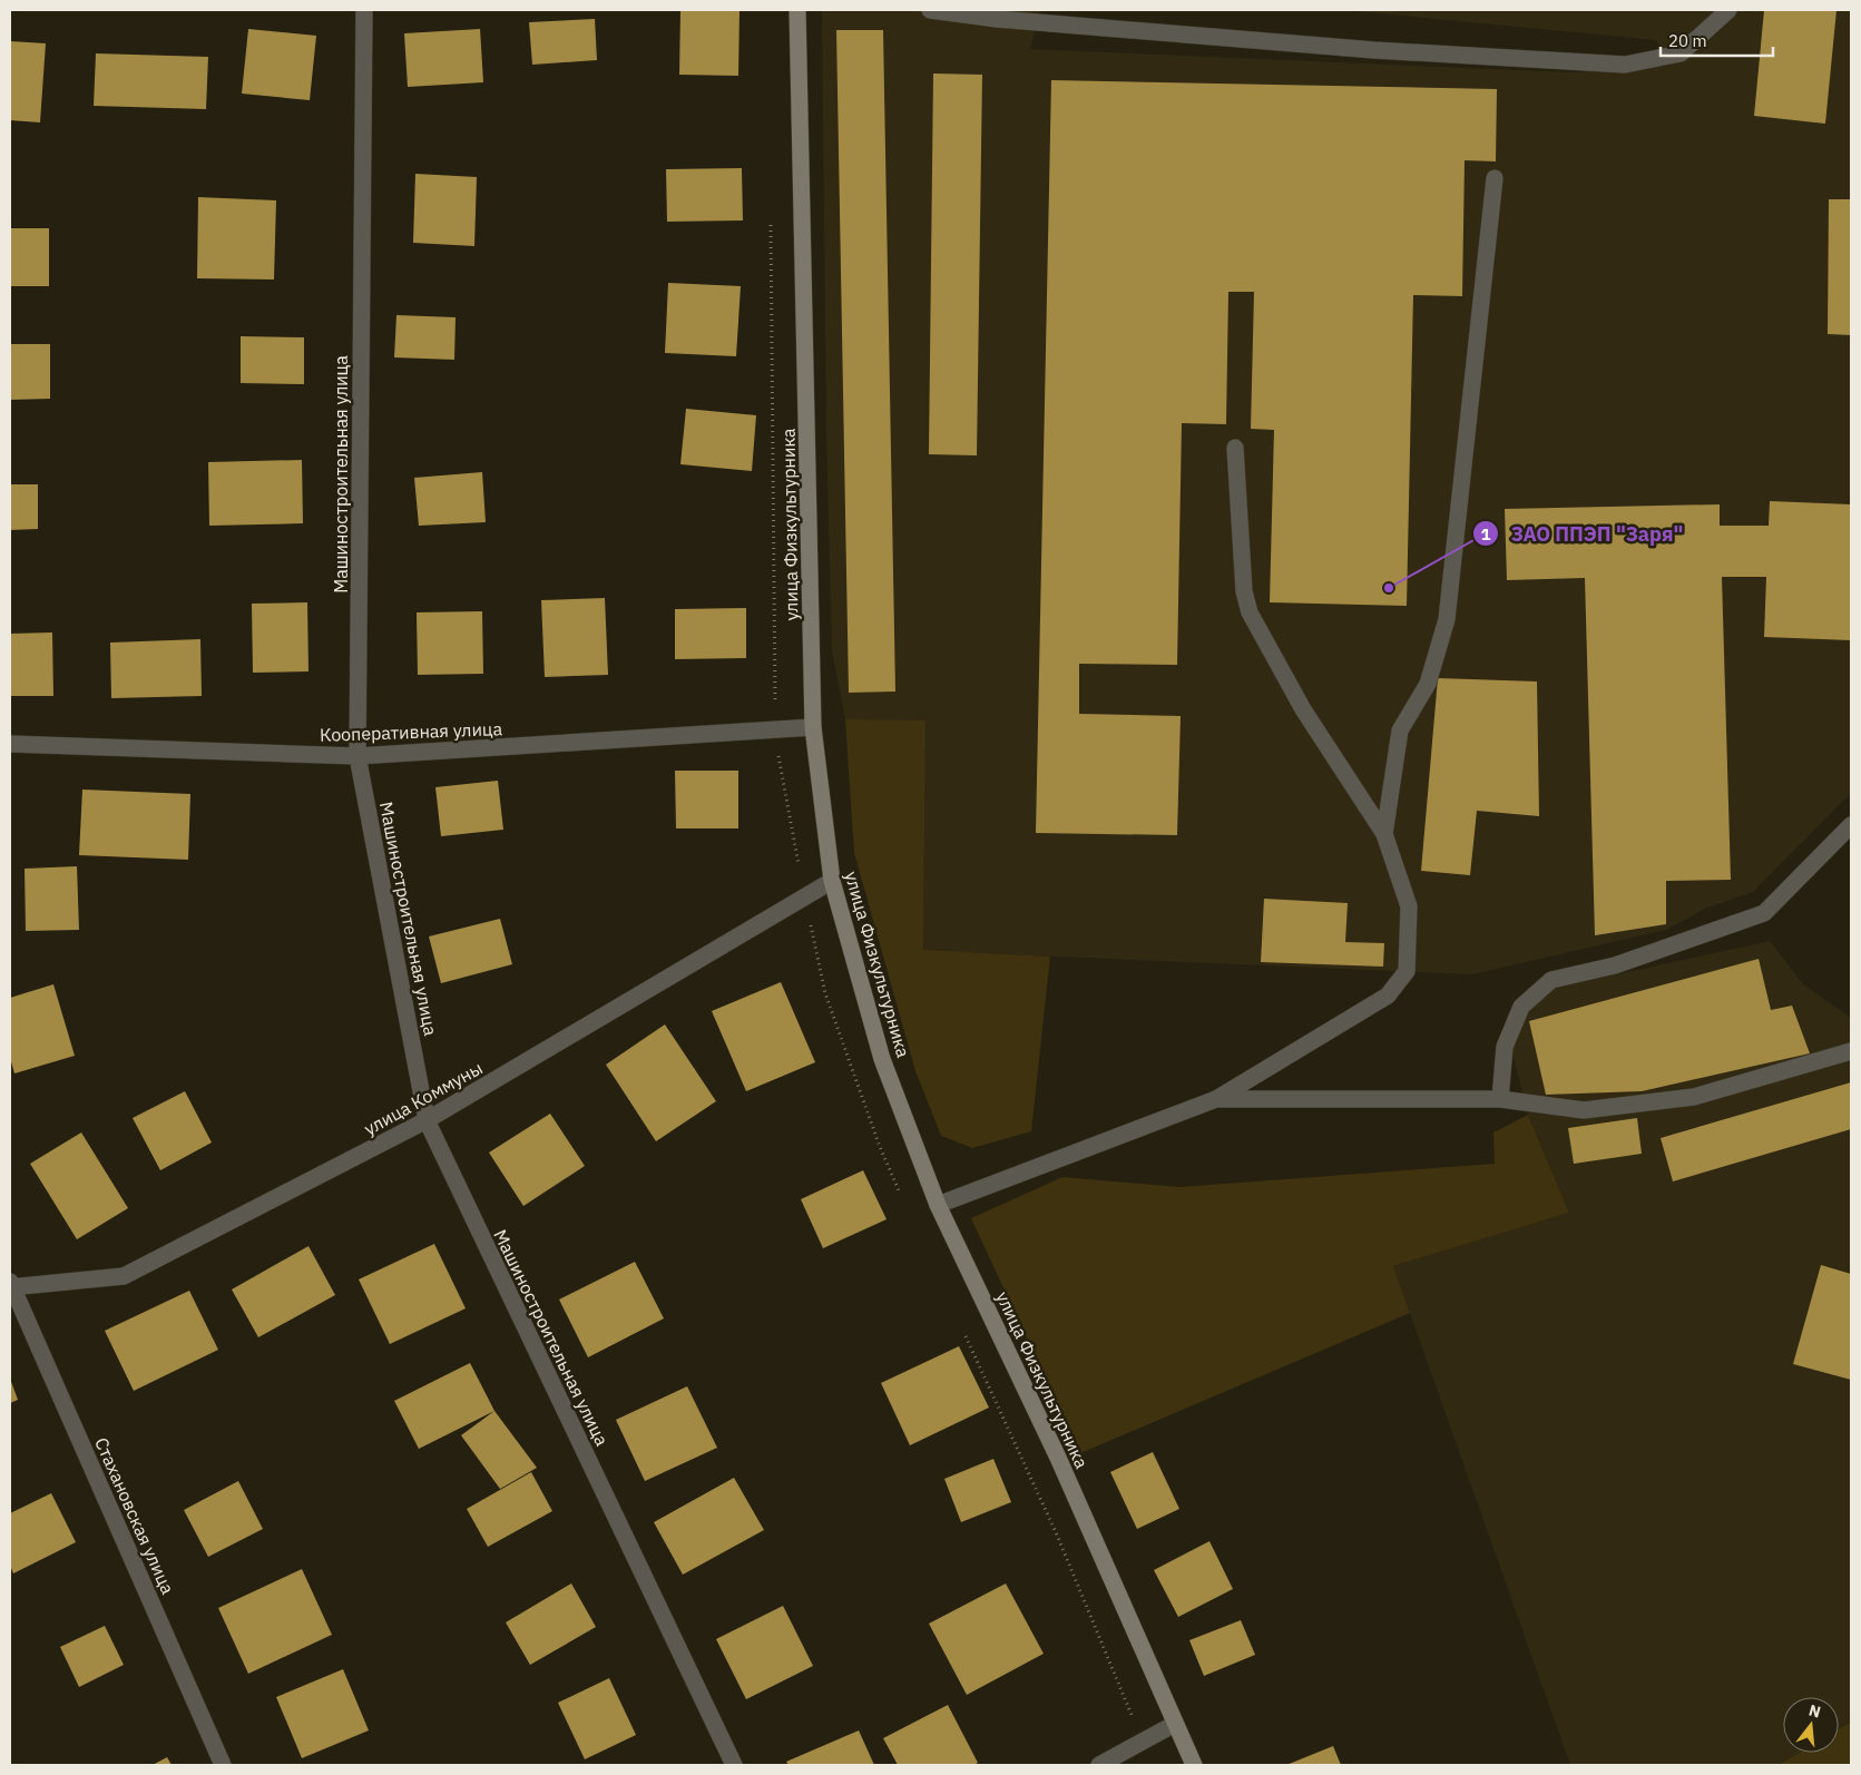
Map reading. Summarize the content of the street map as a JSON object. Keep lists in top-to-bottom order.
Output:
{
  "streets": {
    "street": [
      "Машиностроительная улица",
      "улица Физкультурника",
      "Кооперативная улица",
      "улица Коммуны",
      "Стахановская улица"
    ]
  },
  "crossings": [
    ["Машиностроительная улица", "Кооперативная улица"],
    ["Машиностроительная улица", "улица Коммуны"],
    ["улица Физкультурника", "Кооперативная улица"],
    ["улица Физкультурника", "улица Коммуны"],
    ["улица Коммуны", "Стахановская улица"]
  ],
  "places": ["ЗАО ППЭП \"Заря\""],
  "scale_bar": "20 m",
  "north": "top"
}
